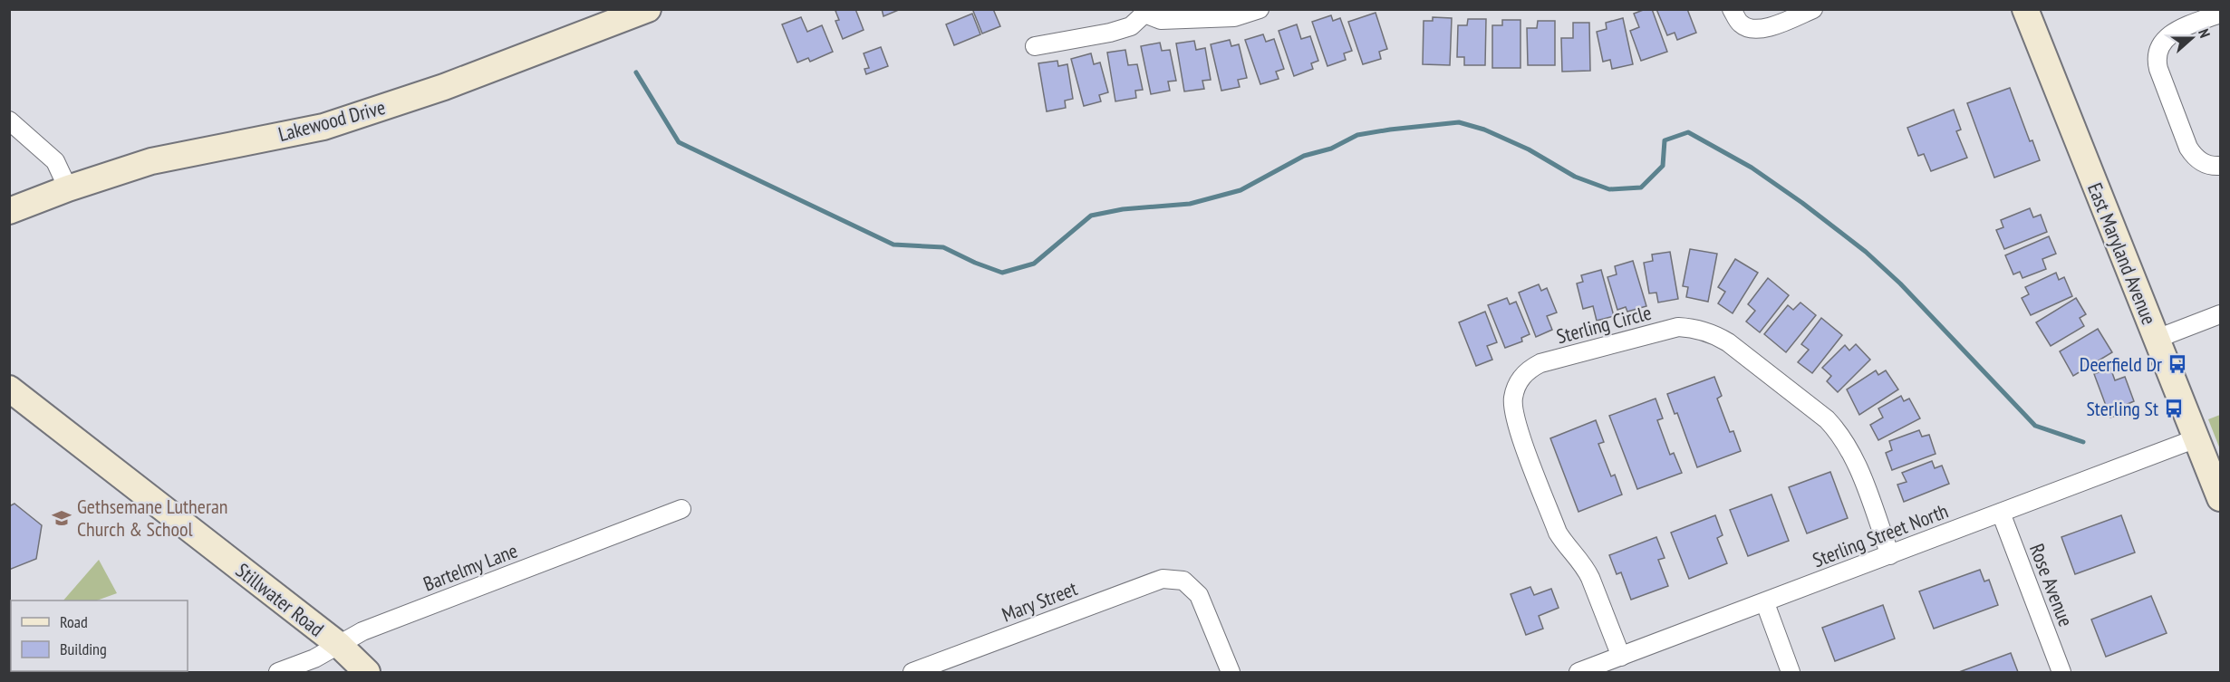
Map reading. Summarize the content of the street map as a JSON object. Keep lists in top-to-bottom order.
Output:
{
  "streets": {
    "street": [
      "Lakewood Drive",
      "East Maryland Avenue",
      "Sterling Circle",
      "Sterling Street North",
      "Bartelmy Lane",
      "Rose Avenue",
      "Stillwater Road",
      "Mary Street"
    ]
  },
  "crossings": [
    ["East Maryland Avenue", "Sterling Street North"],
    ["Sterling Circle", "Sterling Street North"],
    ["Sterling Street North", "Rose Avenue"],
    ["Bartelmy Lane", "Stillwater Road"]
  ],
  "places": {
    "bus stop": ["Deerfield Dr", "Sterling St"],
    "school or university": ["Gethsemane Lutheran Church & School"]
  },
  "legend": ["Road", "Building"],
  "north": "right"
}
